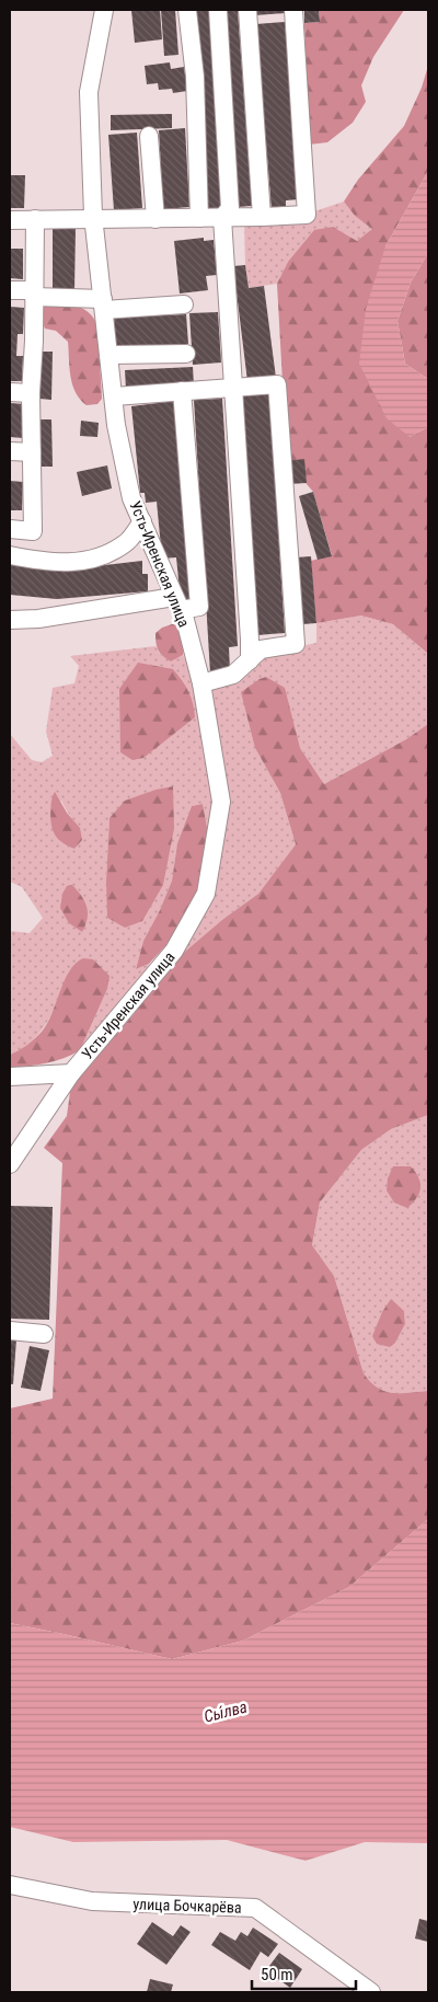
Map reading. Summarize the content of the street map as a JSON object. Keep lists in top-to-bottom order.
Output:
{
  "streets": {
    "street": ["Усть-Иренская улица", "улица Бочкарёва"]
  },
  "water": ["Сы́лва"],
  "scale_bar": "50 m"
}
